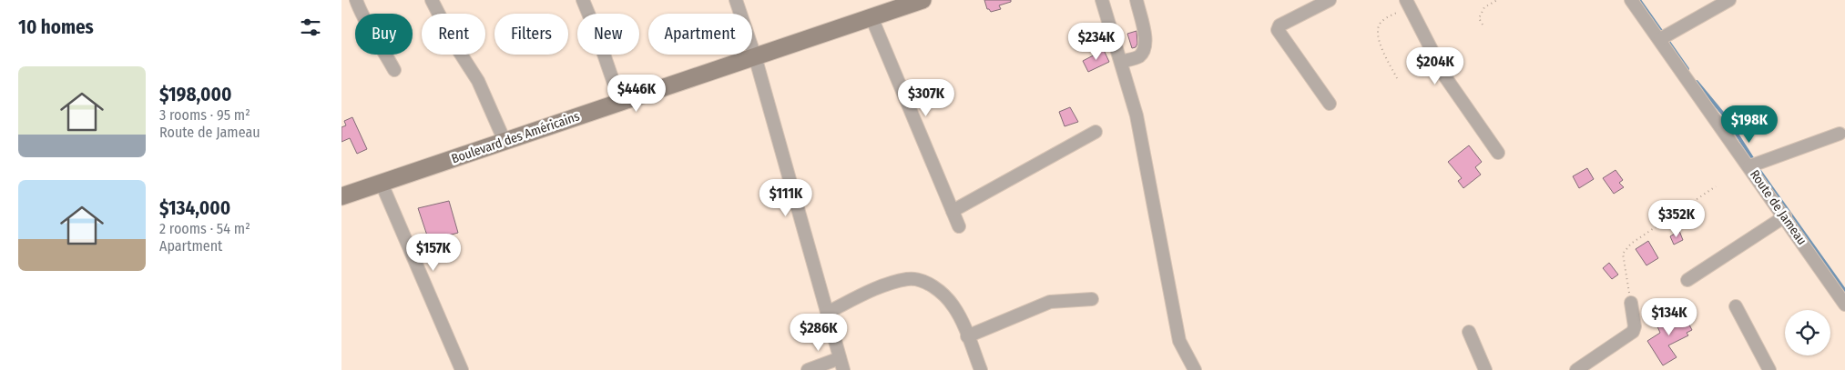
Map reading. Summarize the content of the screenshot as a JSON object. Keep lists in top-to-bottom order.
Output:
{
  "streets": {
    "main road": ["Boulevard des Américains"],
    "street": ["Route de Jameau"]
  },
  "page": {
    "heading": "10 homes",
    "chip": [
      "Buy",
      "Rent",
      "Filters",
      "New",
      "Apartment"
    ],
    "price": [
      "$234K",
      "$204K",
      "$446K",
      "$307K",
      "$198K",
      "$111K",
      "$352K",
      "$157K",
      "$134K",
      "$286K"
    ],
    "list": [
      {
        "name": "$198,000",
        "note": "3 rooms · 95 m² · Route de Jameau"
      },
      {
        "name": "$134,000",
        "note": "2 rooms · 54 m² · Apartment"
      }
    ]
  }
}
